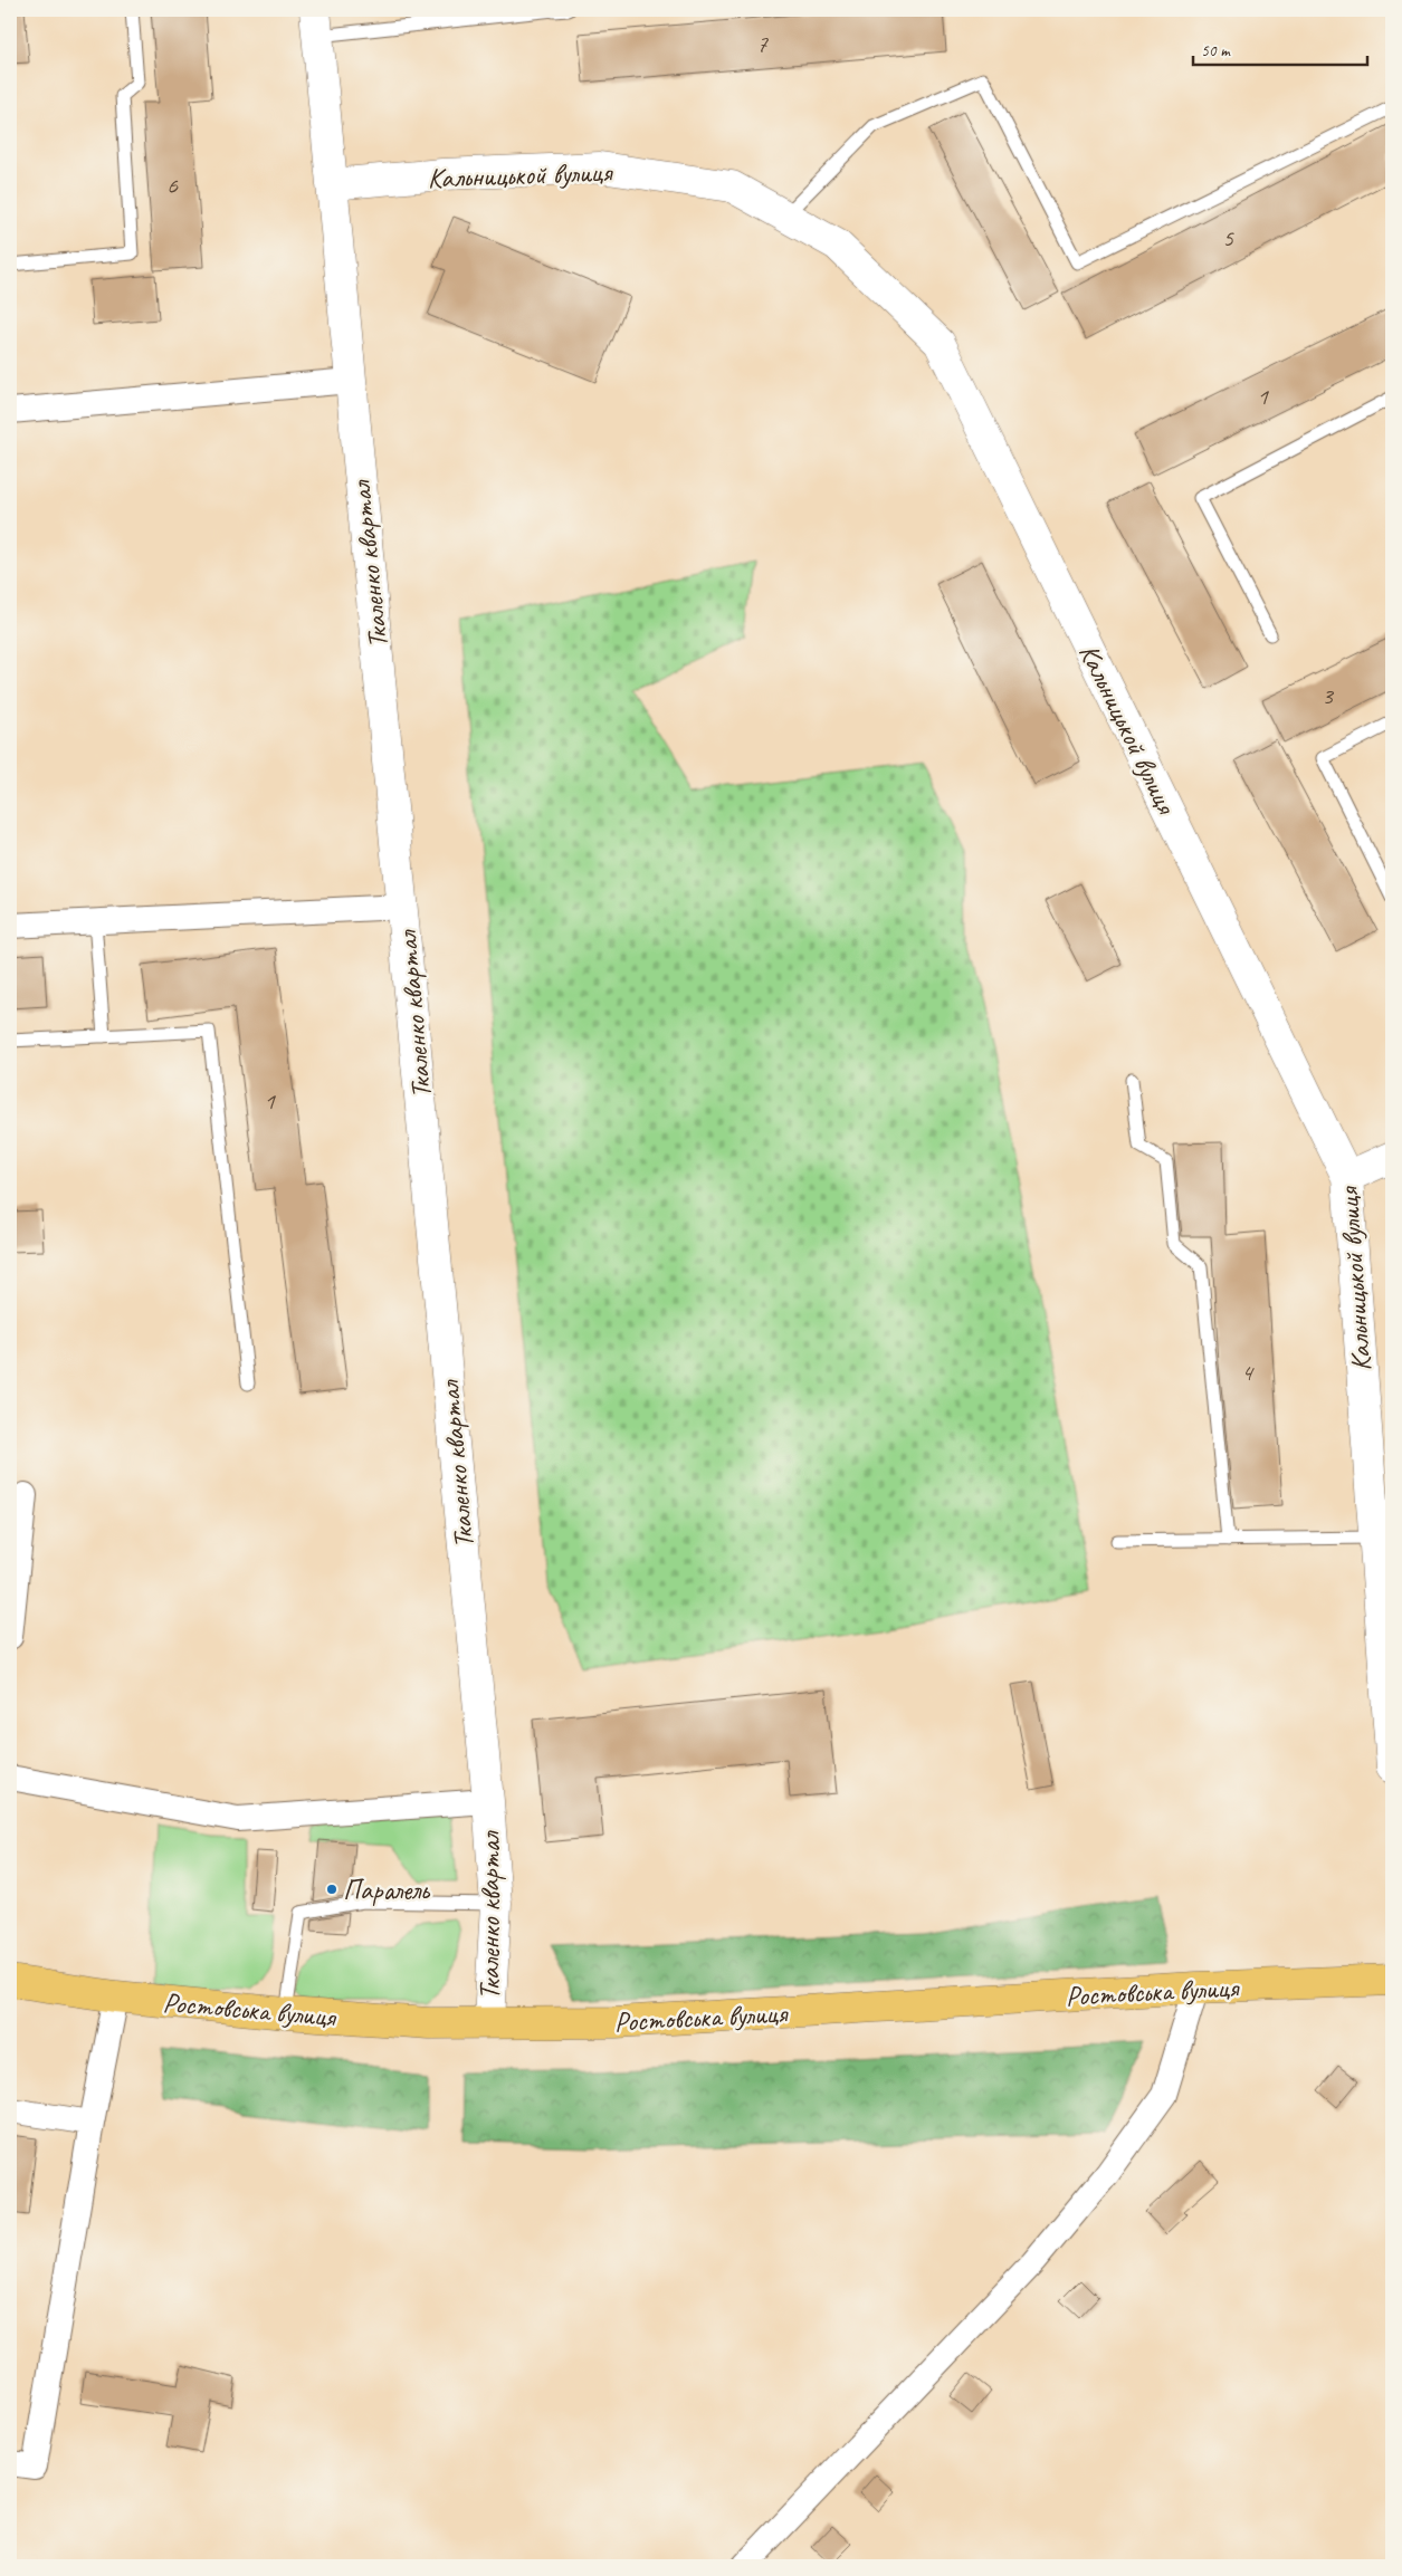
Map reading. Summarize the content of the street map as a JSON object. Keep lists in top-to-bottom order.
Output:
{
  "streets": {
    "highway": ["Ростовська вулиця"],
    "street": ["Кальницькой вулиця", "Ткаленко квартал"]
  },
  "crossings": [
    ["Кальницькой вулиця", "Ткаленко квартал"],
    ["Ткаленко квартал", "Ростовська вулиця"]
  ],
  "places": ["Паралель"],
  "house_numbers": [
    "7",
    "6",
    "5",
    "1",
    "3",
    "1",
    "4"
  ],
  "scale_bar": "50 m"
}
